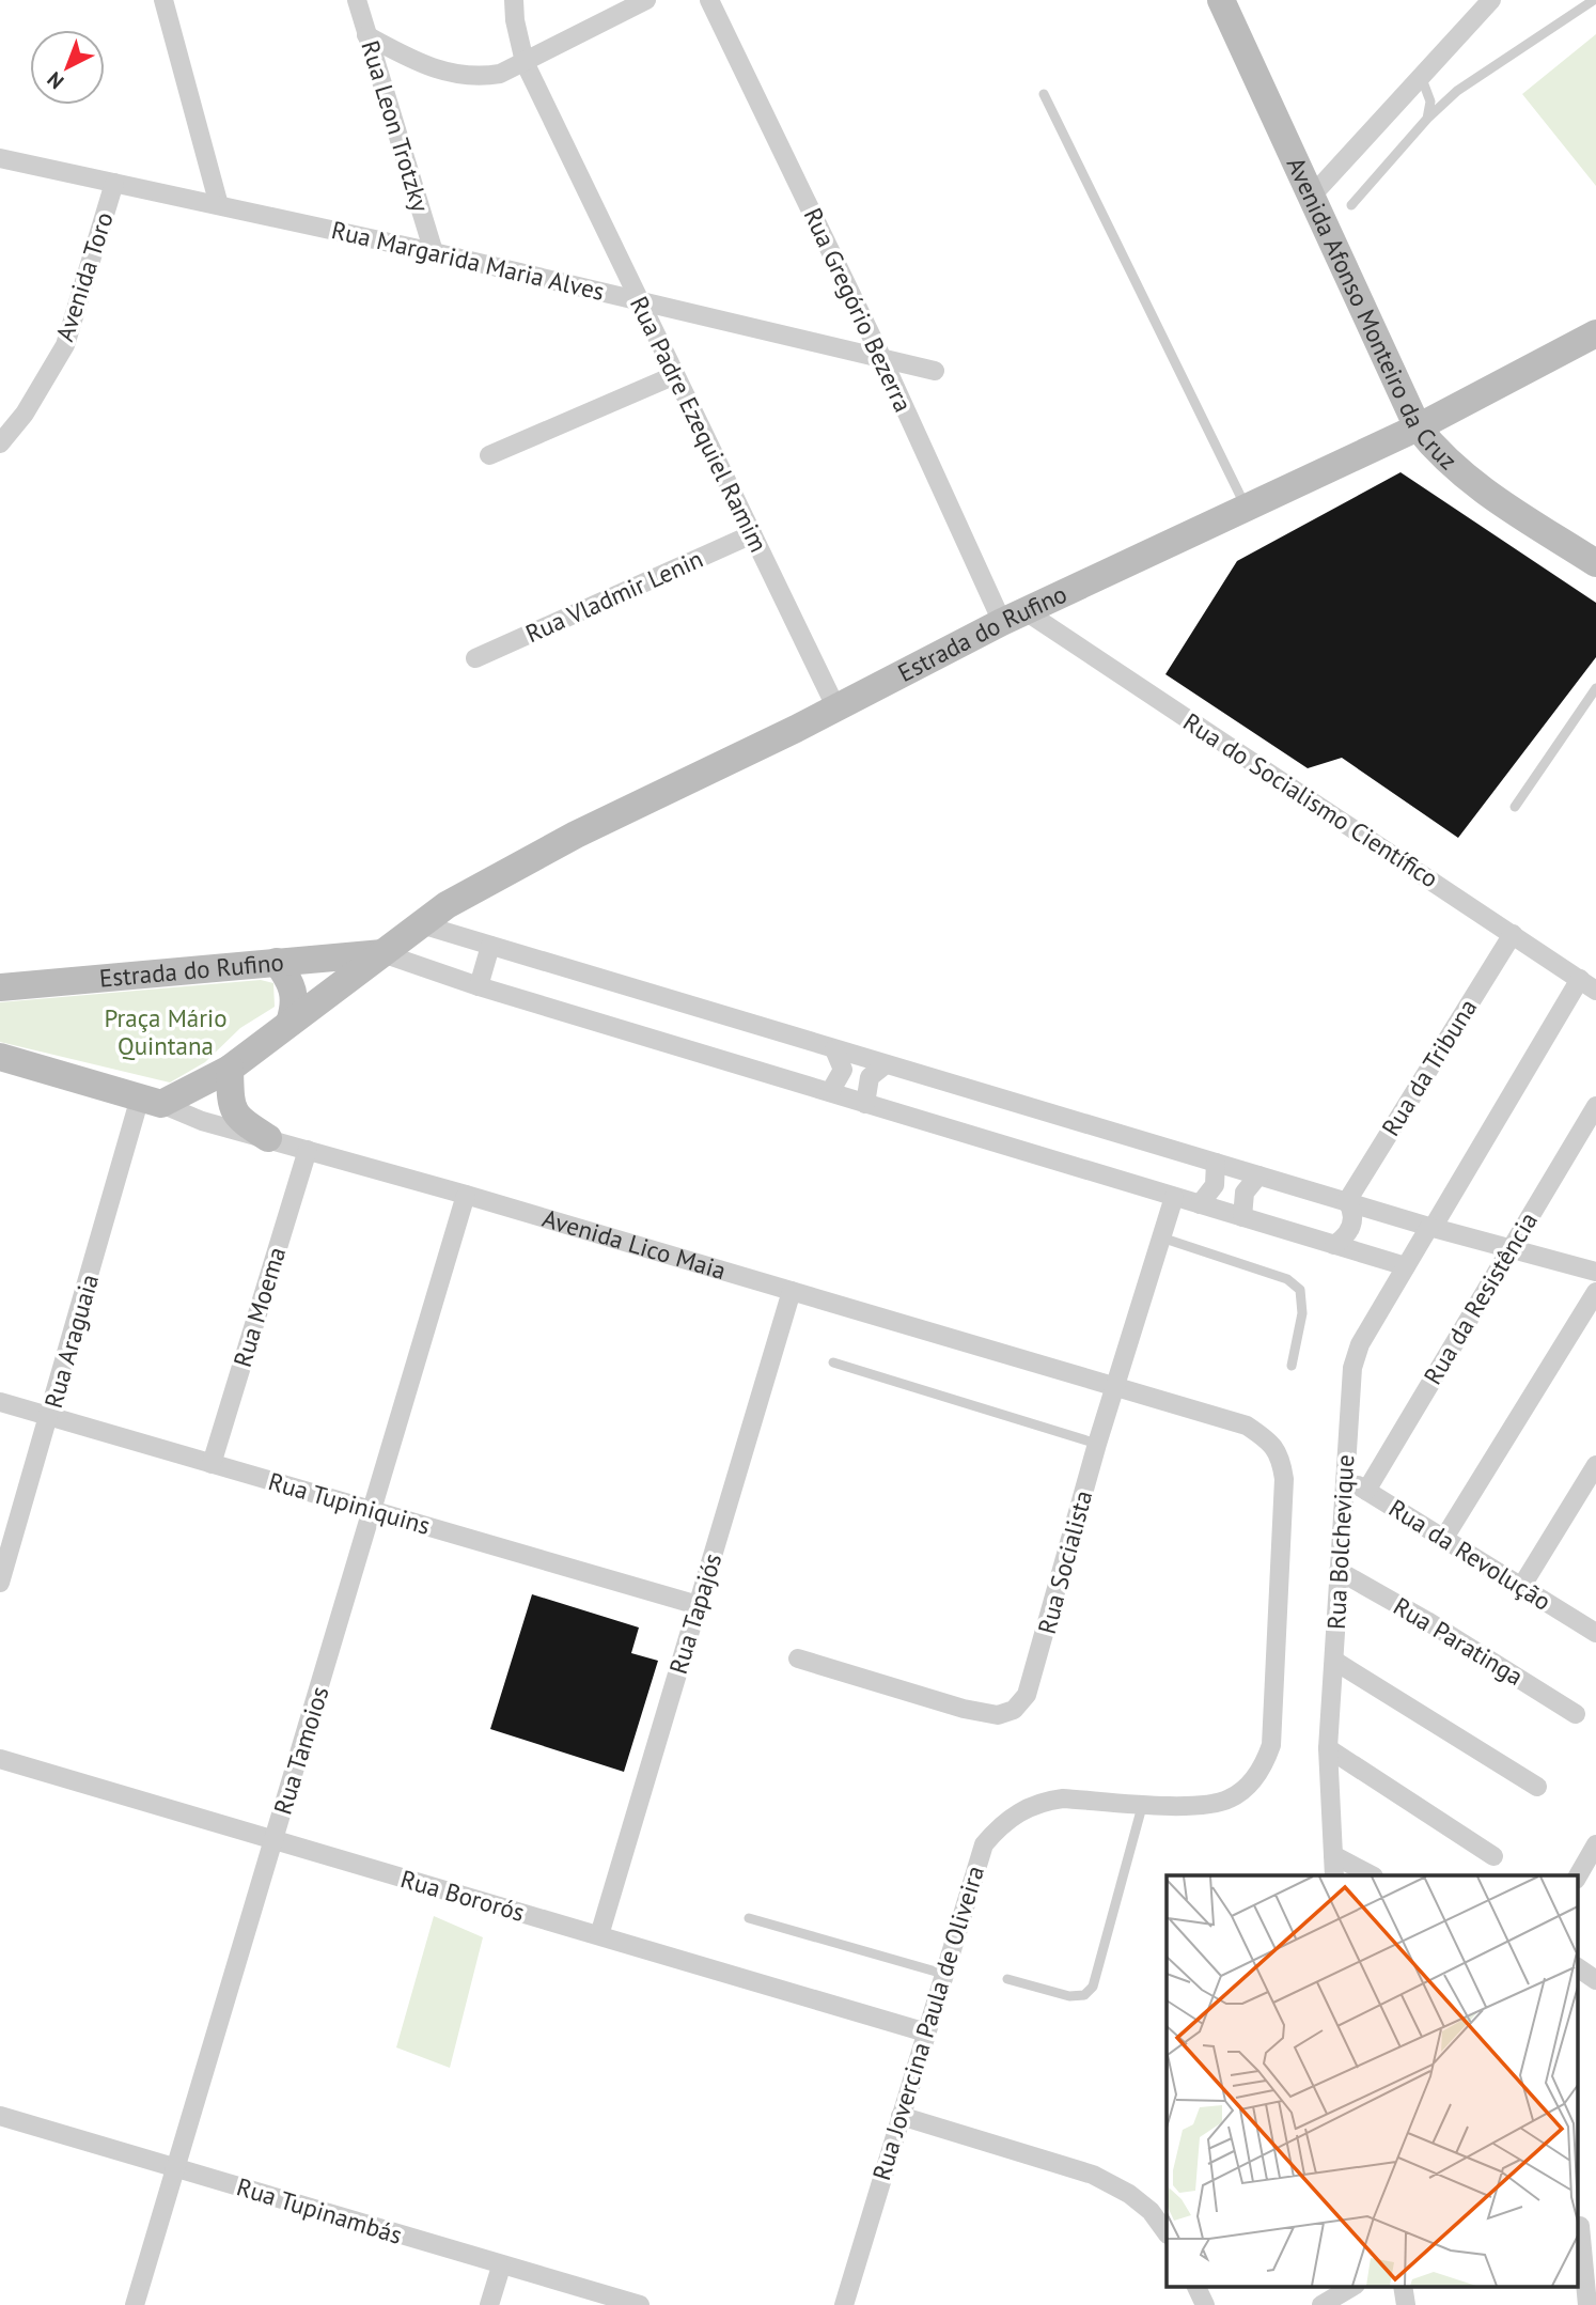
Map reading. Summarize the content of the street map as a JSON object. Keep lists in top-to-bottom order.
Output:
{
  "streets": {
    "street": [
      "Rua Leon Trotzky",
      "Rua Margarida Maria Alves",
      "Avenida Toro",
      "Rua Gregório Bezerra",
      "Avenida Afonso Monteiro da Cruz",
      "Rua Padre Ezequiel Ramim",
      "Rua Vladmir Lenin",
      "Estrada do Rufino",
      "Rua do Socialismo Científico",
      "Rua da Tribuna",
      "Avenida Lico Maia",
      "Rua da Resistência",
      "Rua Moema",
      "Rua Araguaia",
      "Rua Tupiniquins",
      "Rua Bolchevique",
      "Rua da Revolução",
      "Rua Socialista",
      "Rua Tapajós",
      "Rua Paratinga",
      "Rua Tamoios",
      "Rua Bororós",
      "Rua Jovercina Paula de Oliveira",
      "Rua Tupinambás"
    ]
  },
  "crossings": [
    ["Rua Leon Trotzky", "Rua Margarida Maria Alves"],
    ["Rua Margarida Maria Alves", "Avenida Toro"],
    ["Rua Margarida Maria Alves", "Rua Gregório Bezerra"],
    ["Rua Margarida Maria Alves", "Rua Padre Ezequiel Ramim"],
    ["Rua Gregório Bezerra", "Estrada do Rufino"],
    ["Rua Gregório Bezerra", "Rua do Socialismo Científico"],
    ["Avenida Afonso Monteiro da Cruz", "Estrada do Rufino"],
    ["Rua Padre Ezequiel Ramim", "Rua Vladmir Lenin"],
    ["Rua Padre Ezequiel Ramim", "Estrada do Rufino"],
    ["Estrada do Rufino", "Rua do Socialismo Científico"],
    ["Estrada do Rufino", "Avenida Lico Maia"],
    ["Estrada do Rufino", "Rua Araguaia"],
    ["Rua do Socialismo Científico", "Rua da Tribuna"],
    ["Rua do Socialismo Científico", "Rua Bolchevique"],
    ["Avenida Lico Maia", "Rua Moema"],
    ["Avenida Lico Maia", "Rua Araguaia"],
    ["Avenida Lico Maia", "Rua Socialista"],
    ["Avenida Lico Maia", "Rua Tapajós"],
    ["Avenida Lico Maia", "Rua Tamoios"],
    ["Avenida Lico Maia", "Rua Jovercina Paula de Oliveira"],
    ["Rua da Resistência", "Rua da Revolução"],
    ["Rua Moema", "Rua Tupiniquins"],
    ["Rua Araguaia", "Rua Tupiniquins"],
    ["Rua Tupiniquins", "Rua Tapajós"],
    ["Rua Tupiniquins", "Rua Tamoios"],
    ["Rua Bolchevique", "Rua da Revolução"],
    ["Rua Bolchevique", "Rua Paratinga"],
    ["Rua Tapajós", "Rua Bororós"],
    ["Rua Tamoios", "Rua Bororós"],
    ["Rua Tamoios", "Rua Tupinambás"],
    ["Rua Bororós", "Rua Jovercina Paula de Oliveira"]
  ],
  "parks": ["Praça Mário Quintana"],
  "north": "bottom left"
}
